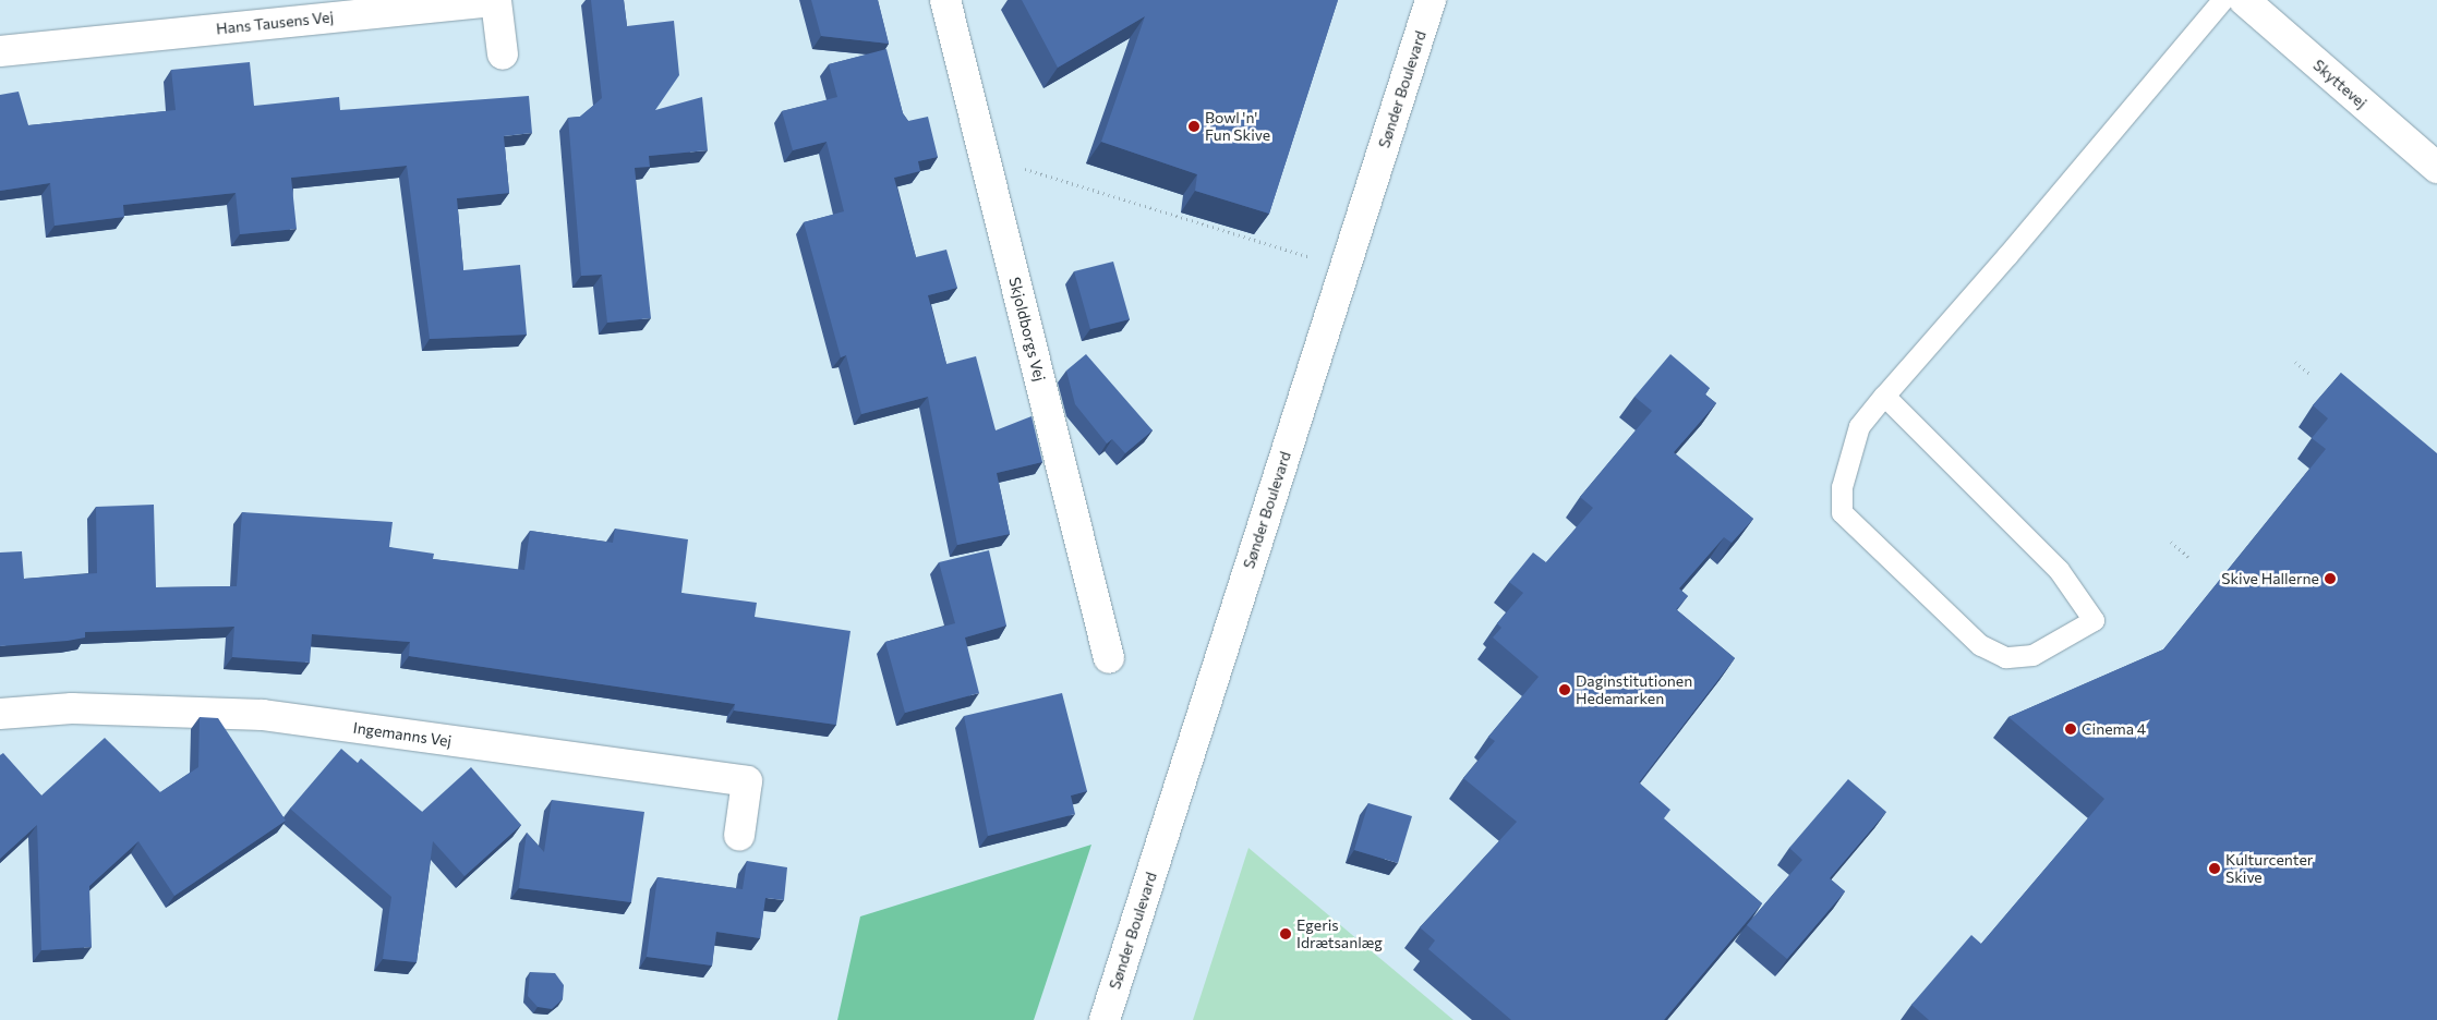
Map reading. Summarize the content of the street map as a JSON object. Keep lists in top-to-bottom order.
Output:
{
  "streets": {
    "street": [
      "Hans Tausens Vej",
      "Skyttevej",
      "Sønder Boulevard",
      "Skjoldborgs Vej",
      "Ingemanns Vej"
    ]
  },
  "places": [
    "Bowl 'n' Fun Skive",
    "Skive Hallerne",
    "Daginstitutionen Hedemarken",
    "Cinema 4",
    "Kulturcenter Skive",
    "Egeris Idrætsanlæg"
  ]
}
